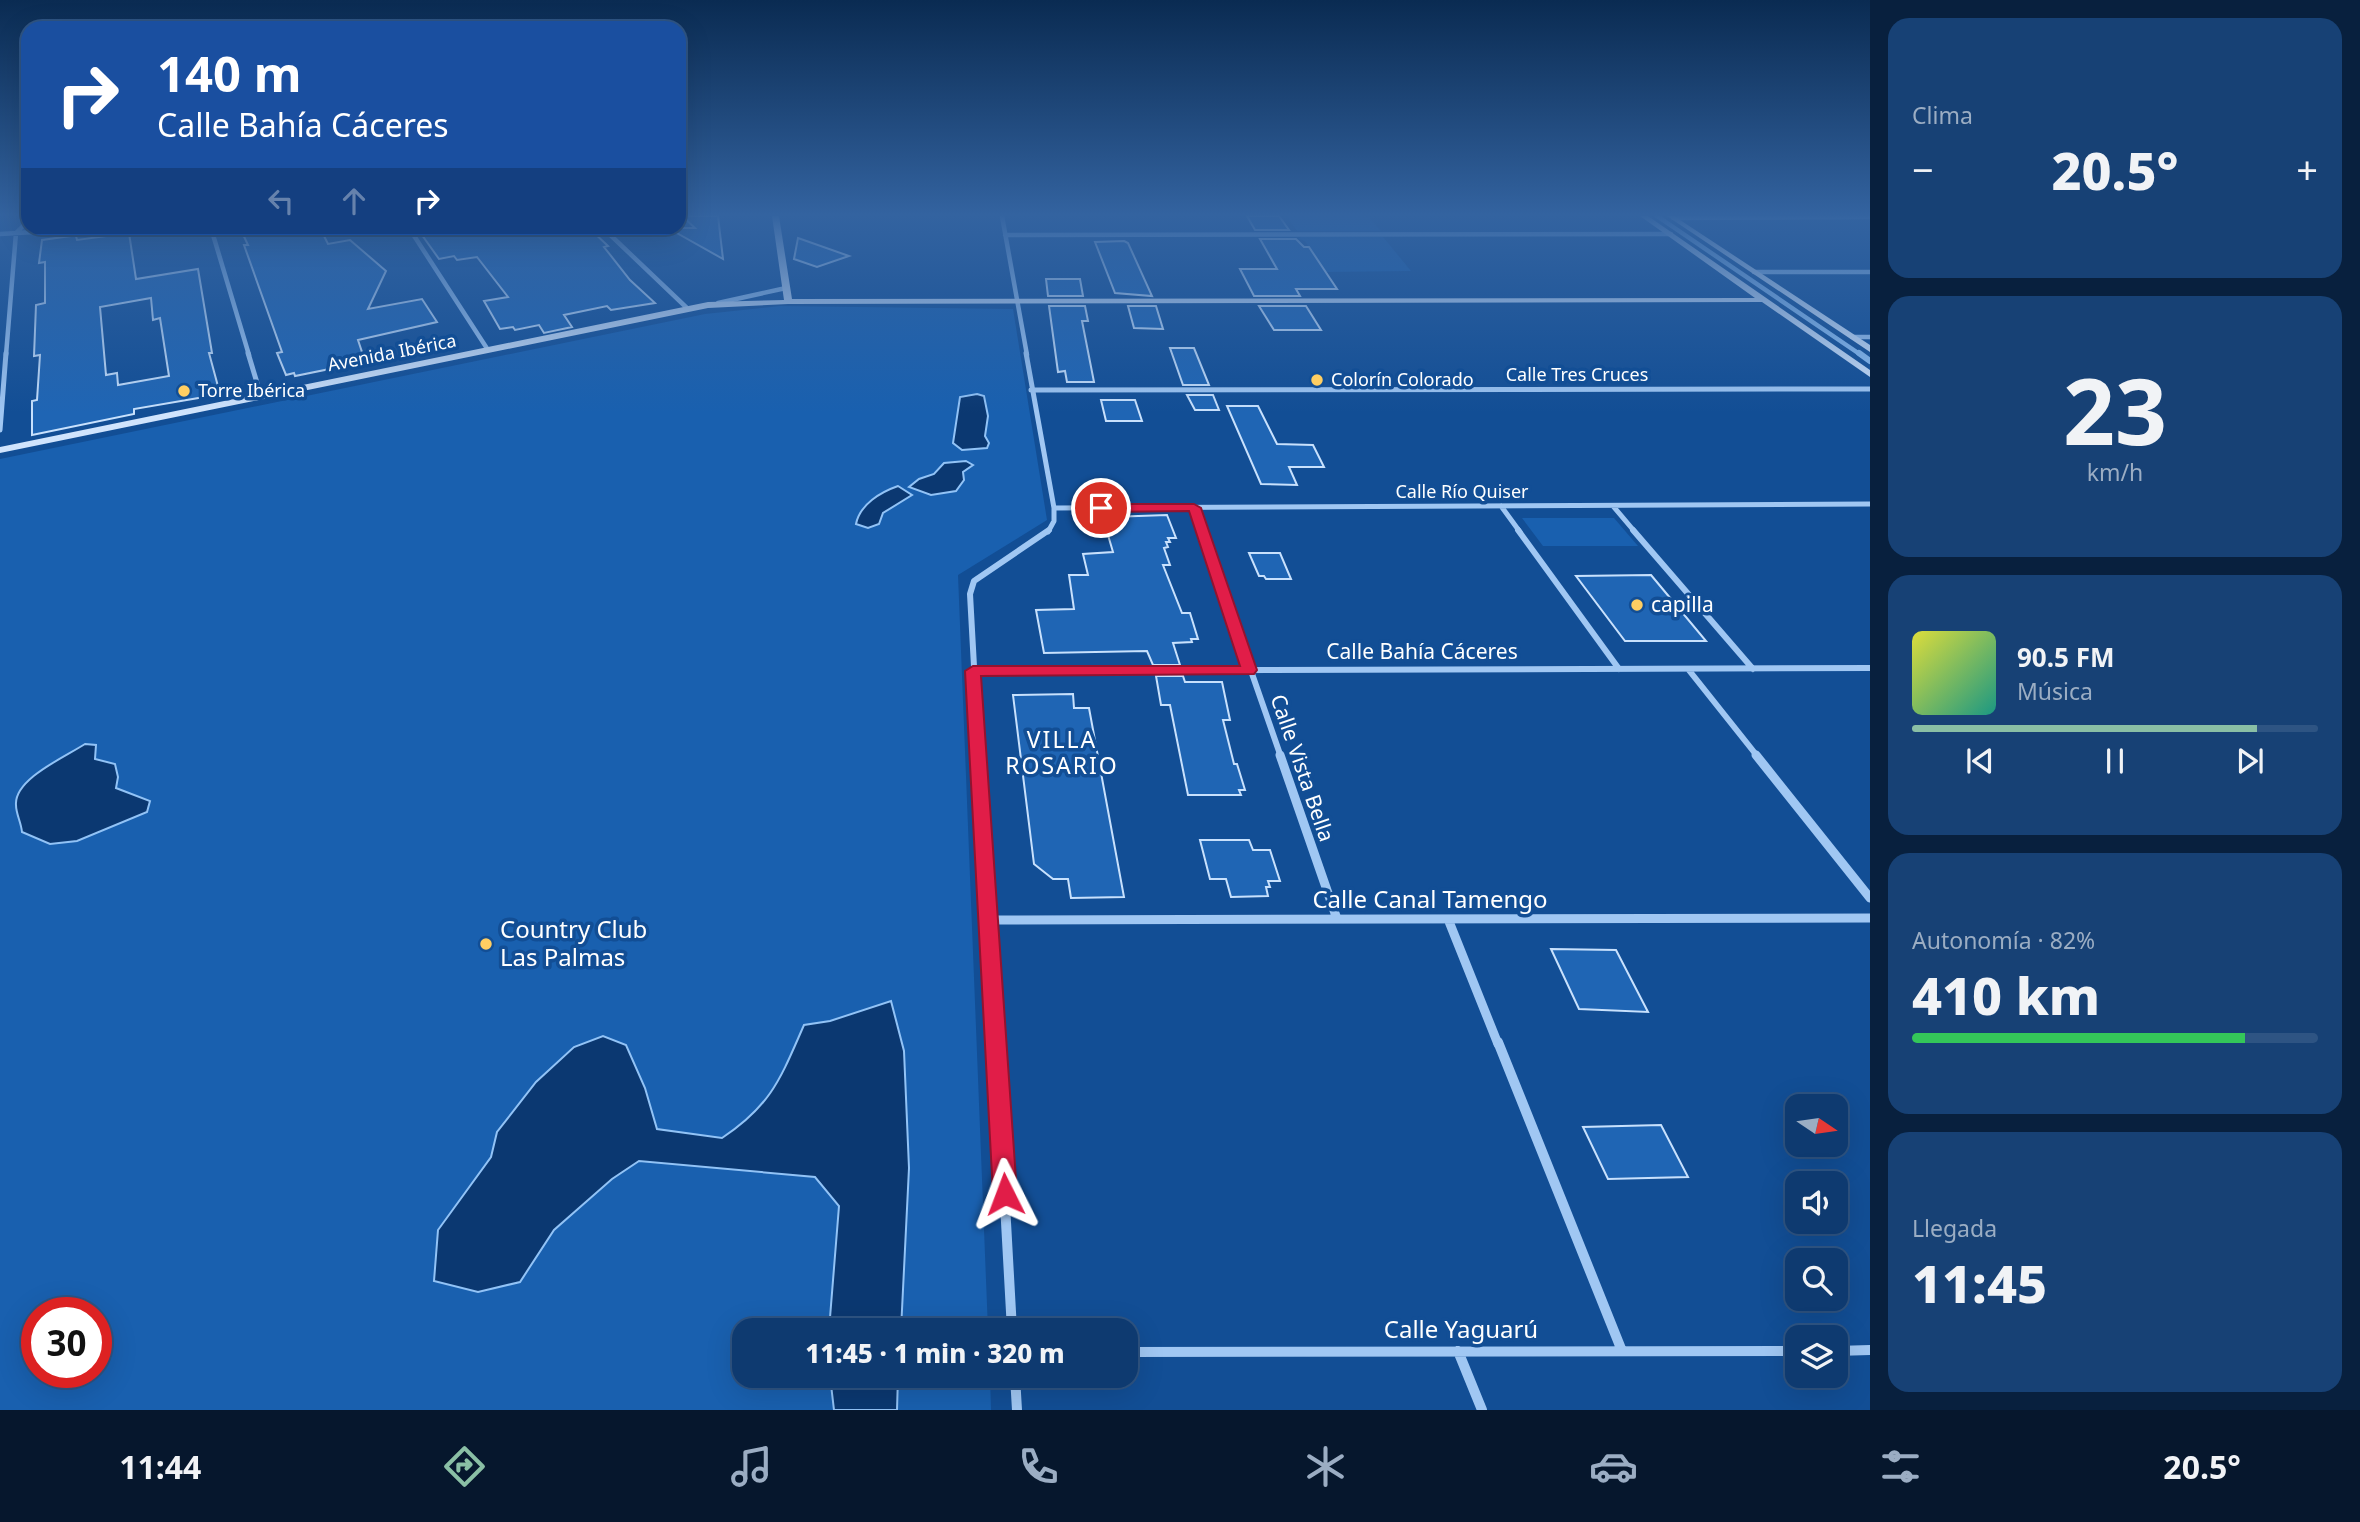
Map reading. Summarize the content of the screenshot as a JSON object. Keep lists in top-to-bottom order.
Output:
{
  "streets": {
    "street": [
      "Avenida Ibérica",
      "Calle Tres Cruces",
      "Calle Río Quiser",
      "Calle Bahía Cáceres",
      "Calle Vista Bella",
      "Calle Canal Tamengo",
      "Calle Yaguarú"
    ]
  },
  "crossings": [
    ["Calle Río Quiser", "Calle Vista Bella"],
    ["Calle Bahía Cáceres", "Calle Vista Bella"],
    ["Calle Vista Bella", "Calle Canal Tamengo"]
  ],
  "districts": ["VILLA ROSARIO"],
  "places": [
    "Colorín Colorado",
    "Torre Ibérica",
    "capilla",
    "Country Club Las Palmas"
  ],
  "north": "right",
  "page": {
    "tile": [
      "Clima",
      ["23", "km/h"],
      ["Autonomía · 82%", "410 km"],
      ["Llegada", "11:45"]
    ],
    "turn": ["140 m", "Calle Bahía Cáceres"],
    "heat": ["−", "20.5°", "+"],
    "song": ["90.5 FM", "Música"],
    "limit": "30",
    "trip": "11:45 · 1 min · 320 m",
    "tabs": ["11:44", "20.5°"]
  }
}
